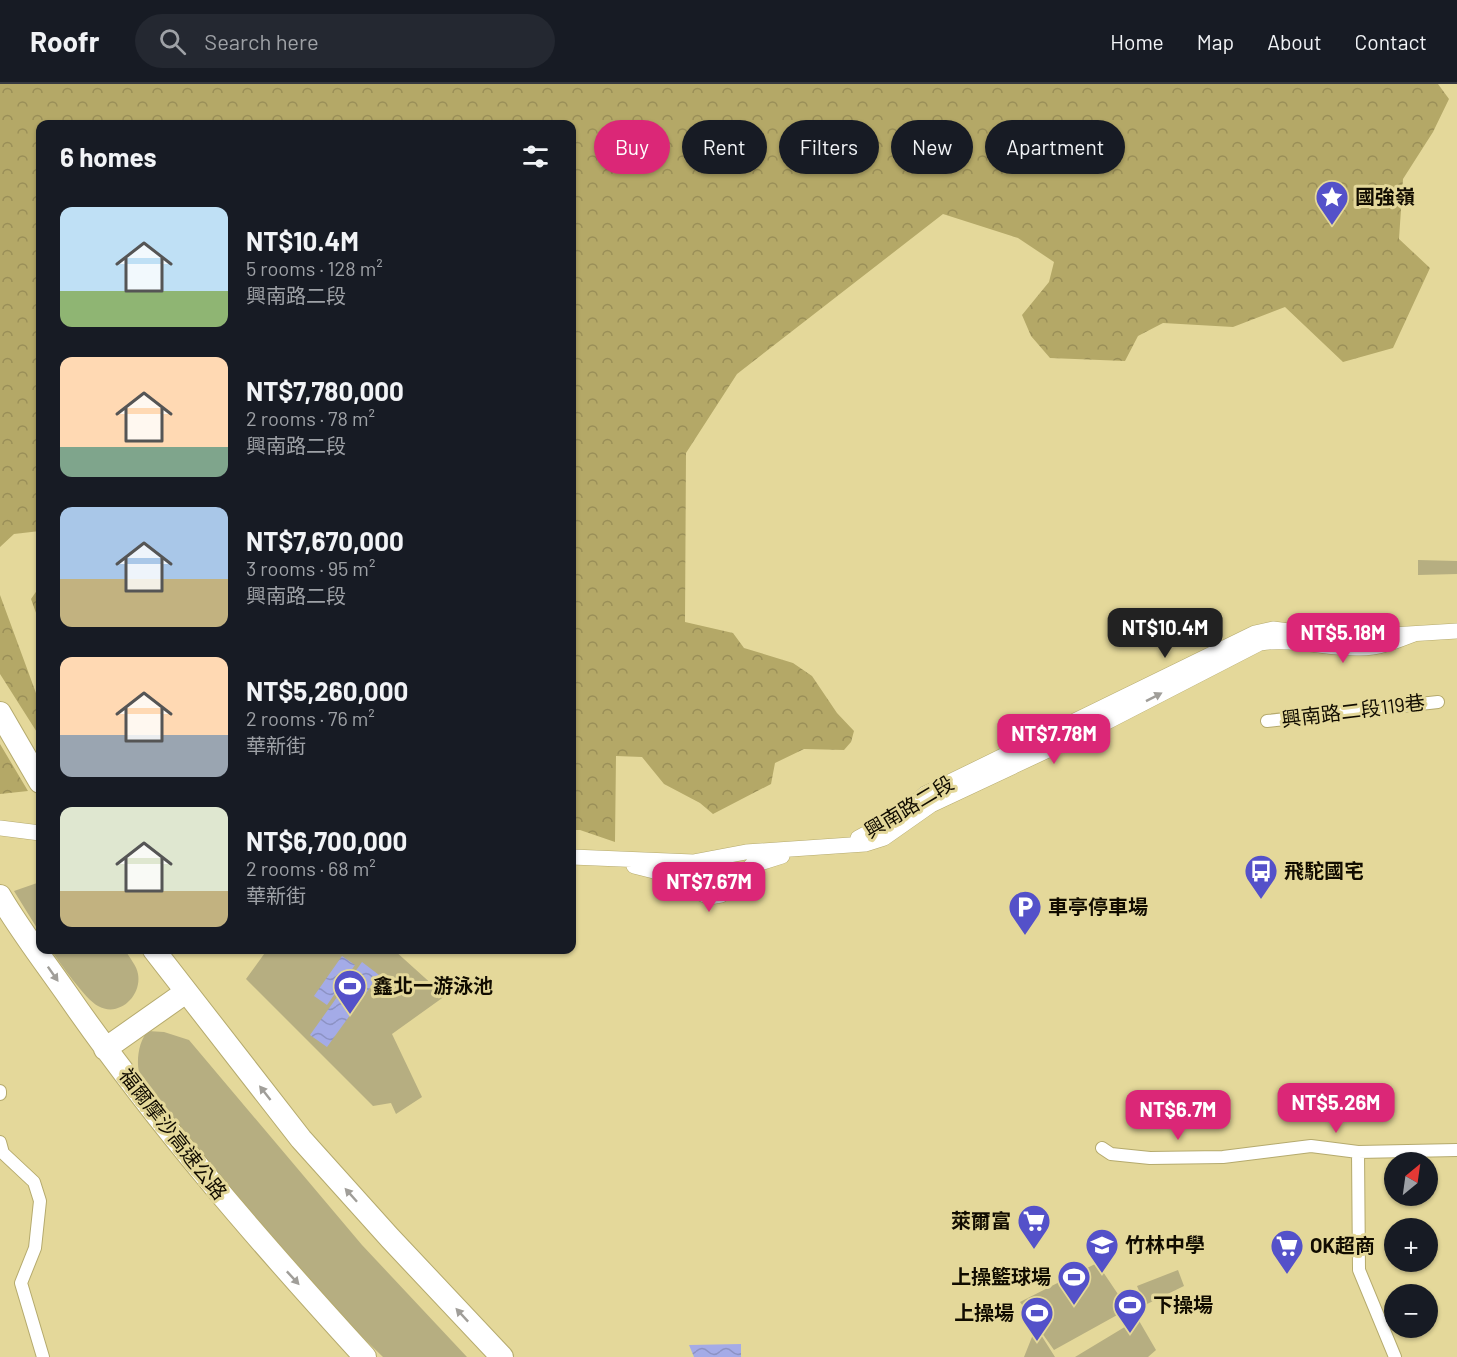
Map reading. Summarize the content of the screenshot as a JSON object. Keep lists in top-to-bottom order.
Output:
{
  "streets": {
    "highway": ["福爾摩沙高速公路"],
    "street": ["興南路二段119巷", "興南路二段"]
  },
  "places": {
    "place": ["國強嶺"],
    "bus stop": ["飛駝國宅"],
    "parking": ["車亭停車場"],
    "sports": [
      "鑫北一游泳池",
      "上操籃球場",
      "下操場",
      "上操場"
    ],
    "supermarket": ["萊爾富", "OK超商"],
    "school or university": ["竹林中學"]
  },
  "north": "top right",
  "page": {
    "header": "Roofr",
    "search": "Search here",
    "nav": [
      "Home",
      "Map",
      "About",
      "Contact"
    ],
    "chip": [
      "Buy",
      "Rent",
      "Filters",
      "New",
      "Apartment"
    ],
    "heading": "6 homes",
    "list": [
      {
        "name": "NT$10.4M",
        "note": "5 rooms · 128 m² · 興南路二段"
      },
      {
        "name": "NT$7,780,000",
        "note": "2 rooms · 78 m² · 興南路二段"
      },
      {
        "name": "NT$7,670,000",
        "note": "3 rooms · 95 m² · 興南路二段"
      },
      {
        "name": "NT$5,260,000",
        "note": "2 rooms · 76 m² · 華新街"
      },
      {
        "name": "NT$6,700,000",
        "note": "2 rooms · 68 m² · 華新街"
      }
    ],
    "price": [
      "NT$10.4M",
      "NT$5.18M",
      "NT$7.78M",
      "NT$7.67M",
      "NT$5.26M",
      "NT$6.7M"
    ],
    "map_buttons": ["+", "−"]
  }
}
